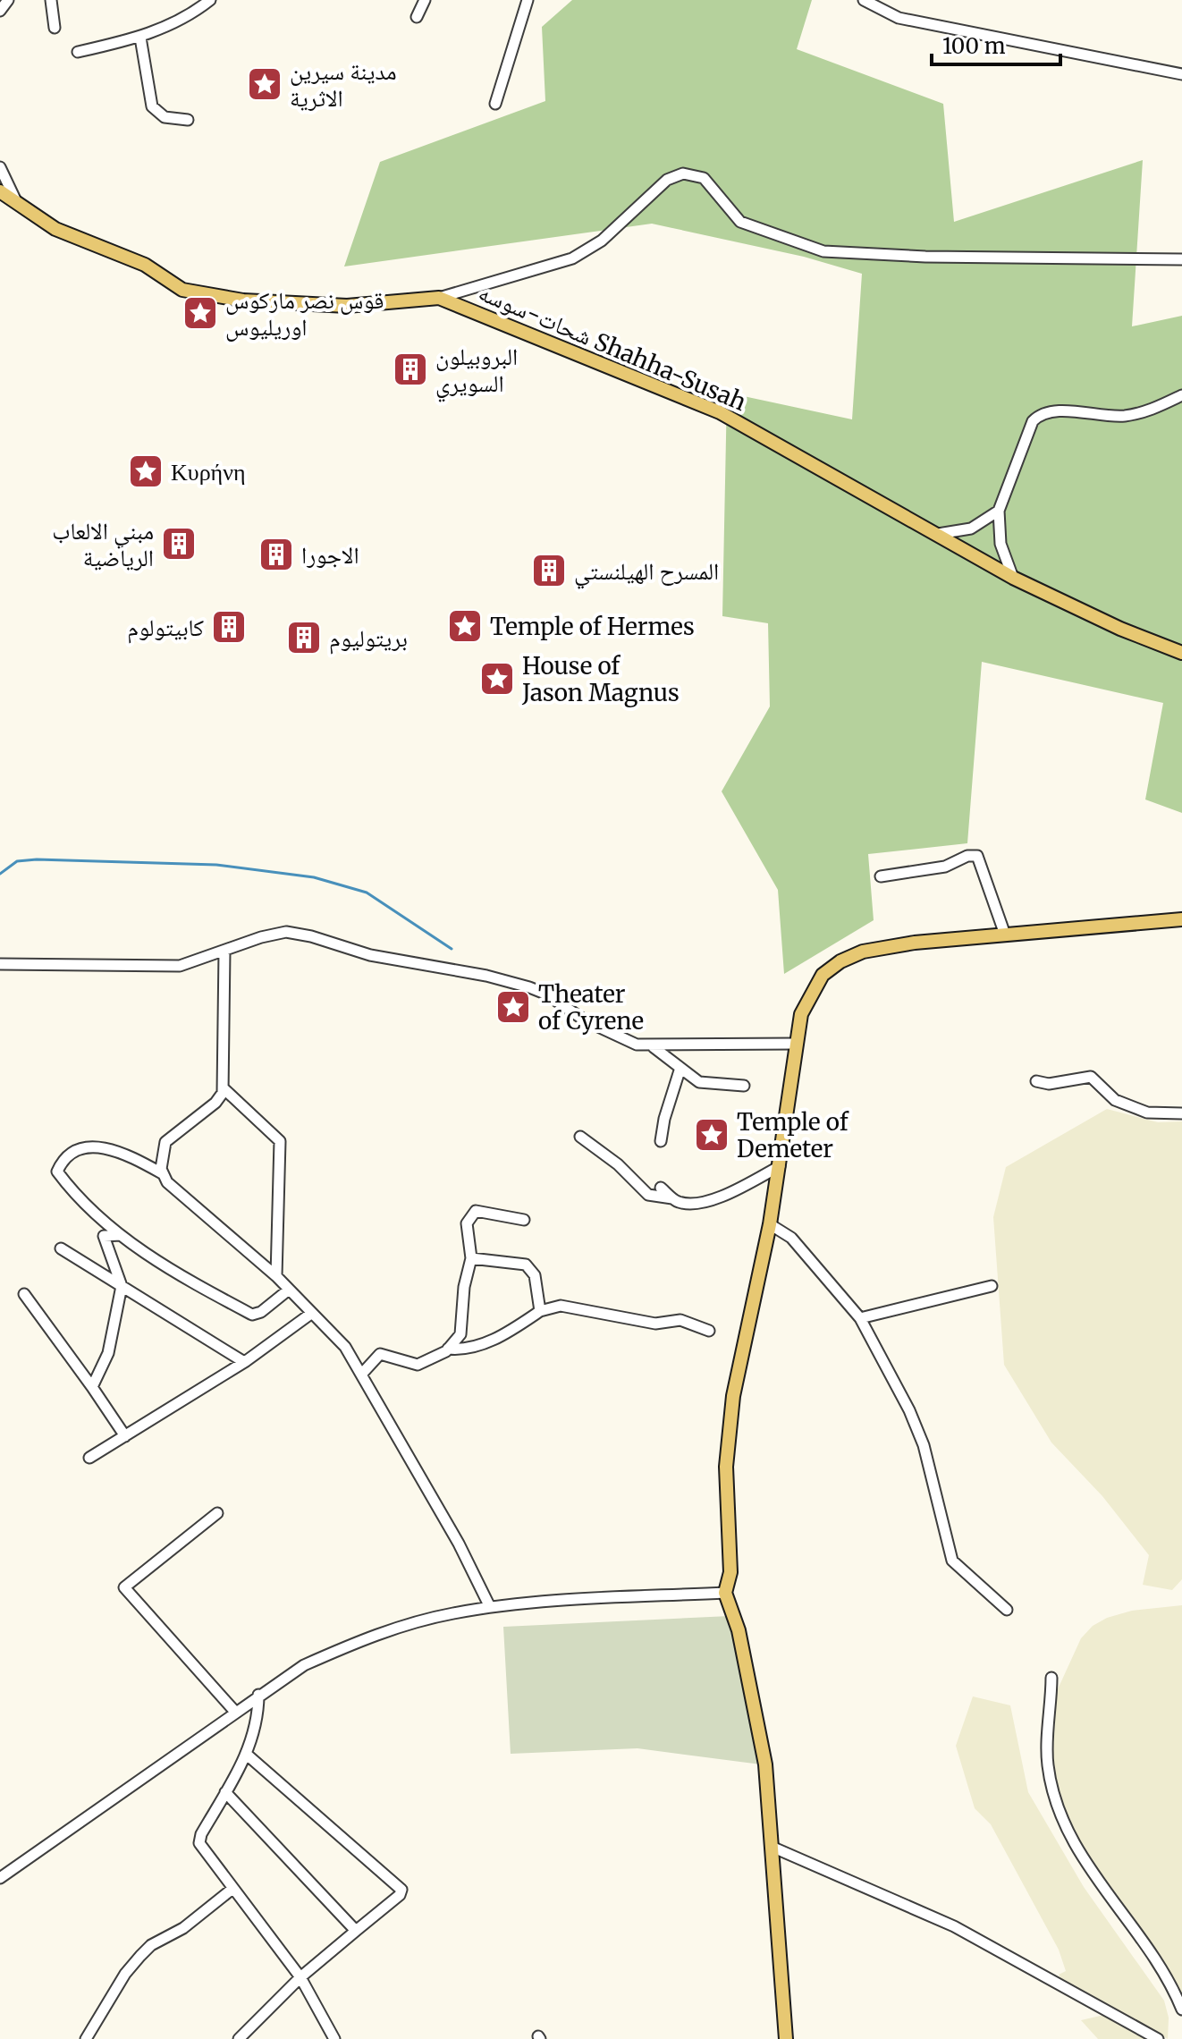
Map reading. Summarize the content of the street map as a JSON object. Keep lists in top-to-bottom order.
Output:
{
  "streets": {
    "main road": ["شحات-سوسه Shahha-Susah"]
  },
  "places": {
    "place": [
      "مدينة سيرين الاثرية",
      "قوس نصر ماركوس اوريليوس",
      "Κυρήνη",
      "Temple of Hermes",
      "House of Jason Magnus",
      "Theater of Cyrene",
      "Temple of Demeter"
    ],
    "building": [
      "البروبيلون السويري",
      "مبني الالعاب الرياضية",
      "الاجورا",
      "المسرح الهيلنستي",
      "كابيتولوم",
      "بريتوليوم"
    ]
  },
  "scale_bar": "100 m"
}
